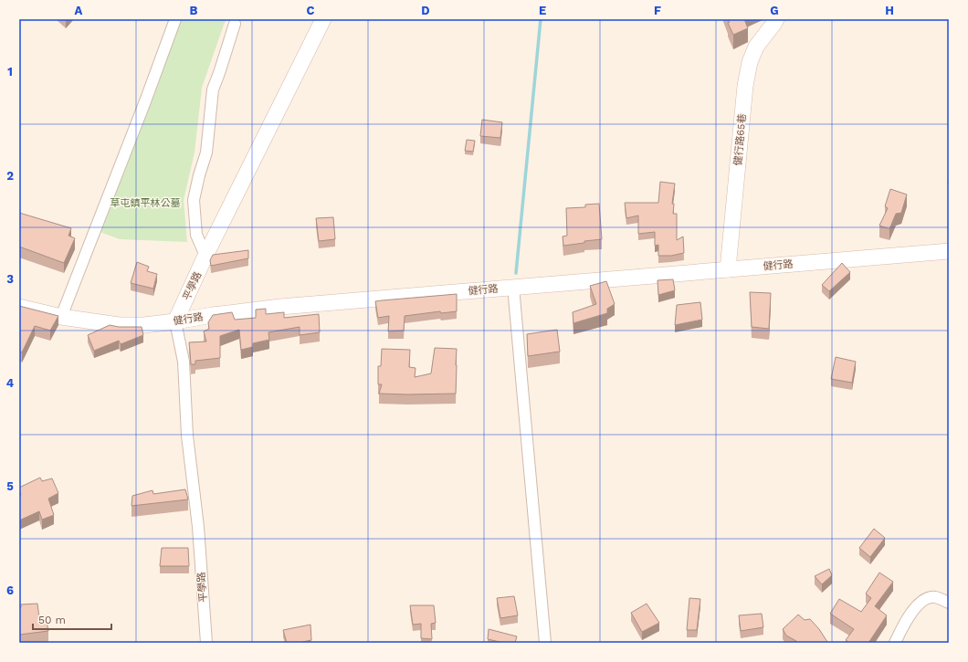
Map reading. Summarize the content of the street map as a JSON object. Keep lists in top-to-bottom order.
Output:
{
  "streets": {
    "street": ["健行路65巷", "健行路", "平學路"]
  },
  "crossings": [
    ["健行路65巷", "健行路"],
    ["健行路", "平學路"]
  ],
  "parks": ["草屯鎮平林公墓"],
  "scale_bar": "50 m",
  "grid": {
    "columns": [
      "A",
      "B",
      "C",
      "D",
      "E",
      "F",
      "G",
      "H"
    ],
    "rows": [
      "1",
      "2",
      "3",
      "4",
      "5",
      "6"
    ]
  }
}
